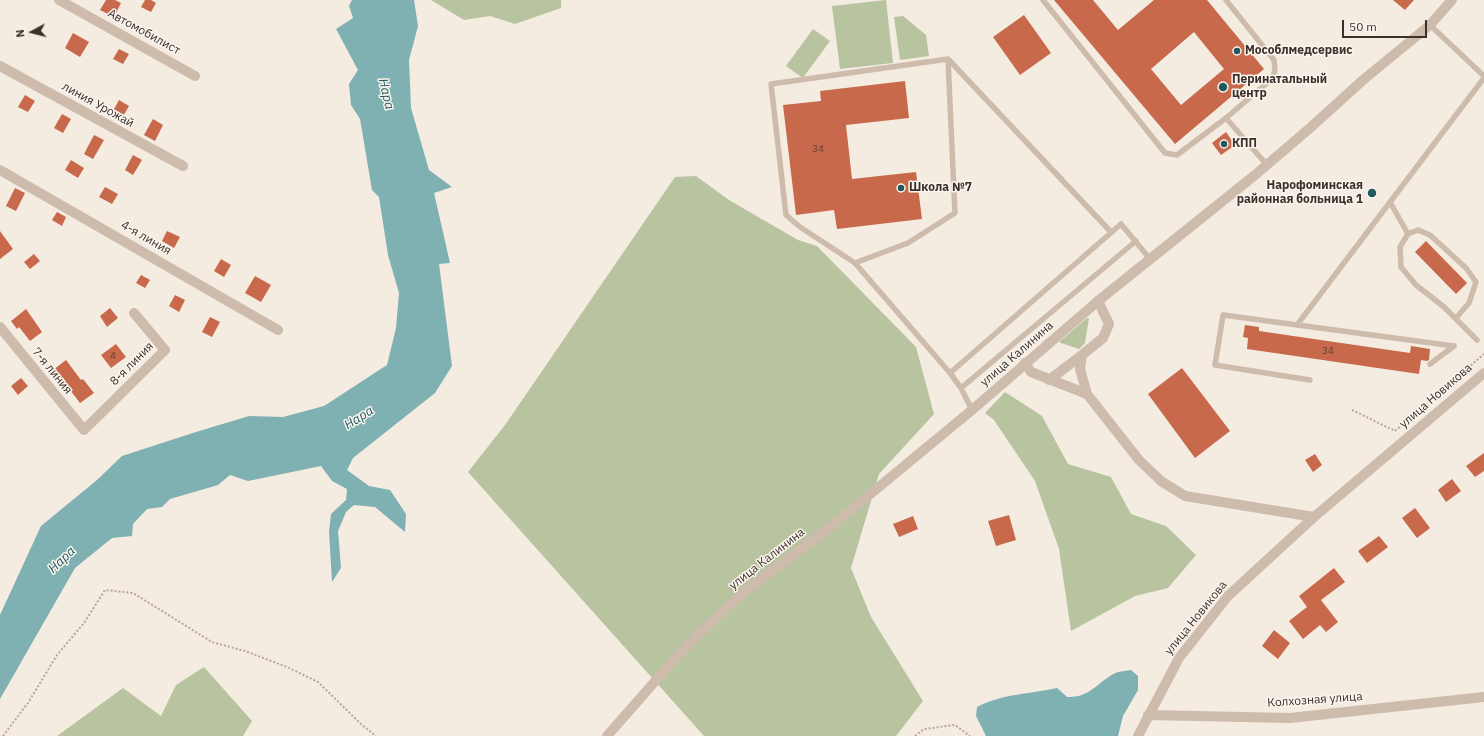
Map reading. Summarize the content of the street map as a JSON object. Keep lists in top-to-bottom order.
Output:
{
  "streets": {
    "street": [
      "Автомобилист",
      "линия Урожай",
      "4-я линия",
      "улица Калинина",
      "8-я линия",
      "7-я линия",
      "улица Новикова",
      "Колхозная улица"
    ]
  },
  "crossings": [
    ["8-я линия", "7-я линия"],
    ["улица Новикова", "Колхозная улица"]
  ],
  "water": ["Нара"],
  "places": [
    "Мособлмедсервис",
    "Перинатальный центр",
    "КПП",
    "Школа №7",
    "Нарофоминская районная больница 1"
  ],
  "house_numbers": ["34", "34", "4"],
  "scale_bar": "50 m",
  "north": "left"
}
